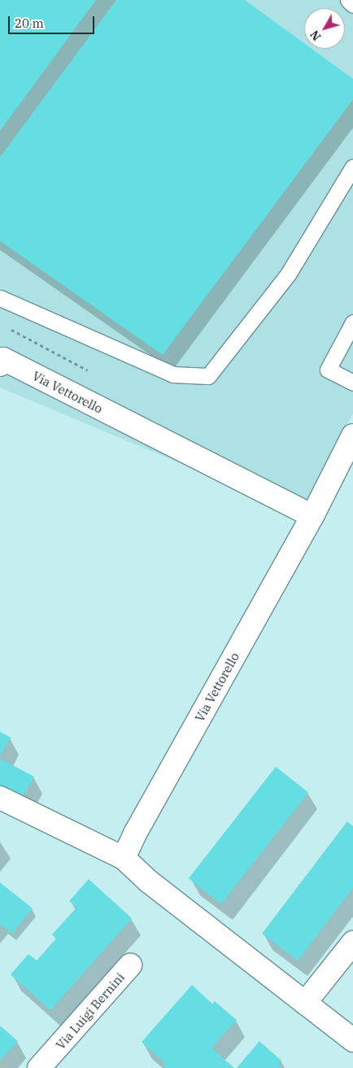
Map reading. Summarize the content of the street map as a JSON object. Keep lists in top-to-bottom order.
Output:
{
  "streets": {
    "street": ["Via Vettorello", "Via Luigi Bernini"]
  },
  "scale_bar": "20 m",
  "north": "bottom left"
}
